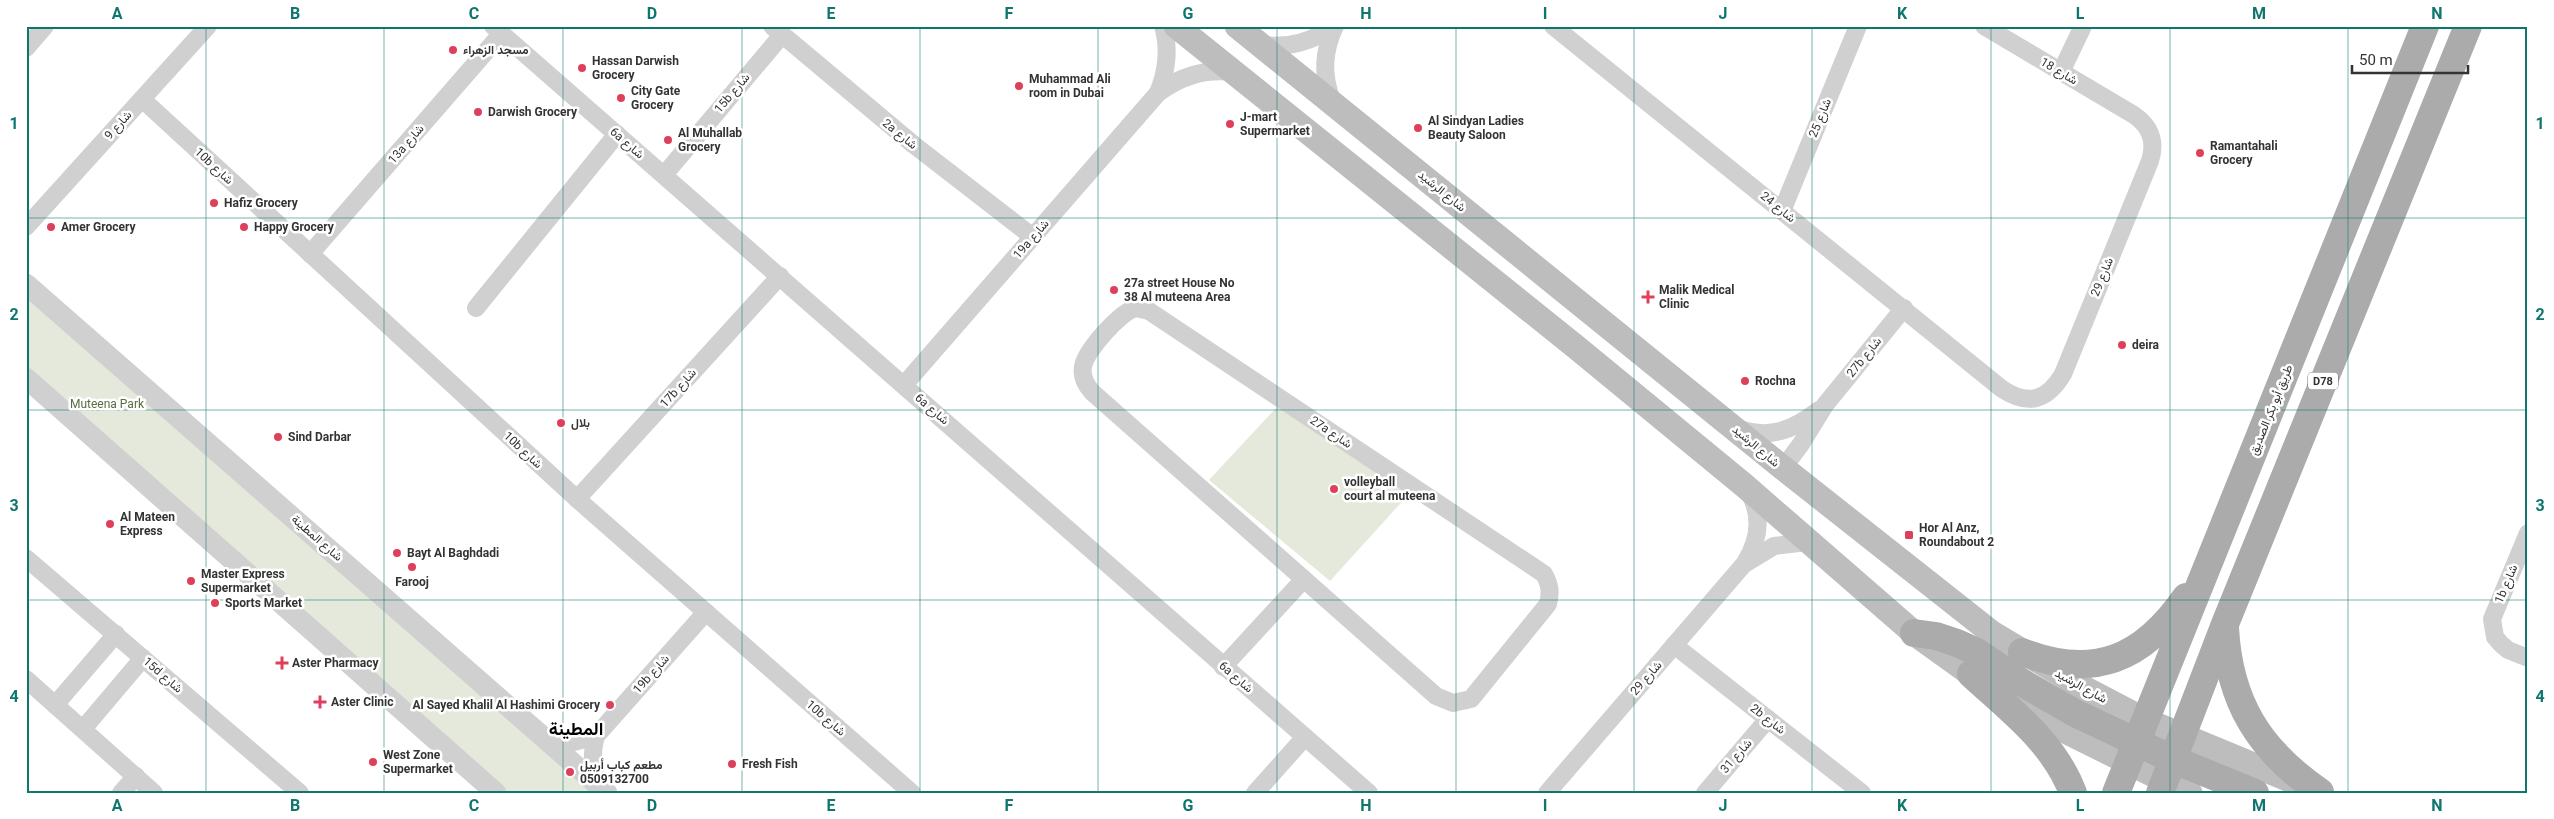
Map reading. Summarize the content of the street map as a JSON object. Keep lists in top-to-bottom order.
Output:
{
  "streets": {
    "main road": ["شارع الرشيد", "D78", "طريق أبو بكر الصديق"],
    "street": [
      "شارع 18",
      "15b شارع",
      "شارع 25",
      "شارع 9",
      "2a شارع",
      "6a شارع",
      "13a شارع",
      "10b شارع",
      "شارع 24",
      "19a شارع",
      "شارع 29",
      "27b شارع",
      "17b شارع",
      "27a شارع",
      "شارع المطينة",
      "1b شارع",
      "19b شارع",
      "15d شارع",
      "2b شارع",
      "شارع 31"
    ]
  },
  "crossings": [
    ["شارع 18", "شارع 29"],
    ["15b شارع", "2a شارع"],
    ["15b شارع", "6a شارع"],
    ["شارع 25", "شارع 24"],
    ["شارع 9", "10b شارع"],
    ["2a شارع", "19a شارع"],
    ["6a شارع", "13a شارع"],
    ["6a شارع", "19a شارع"],
    ["6a شارع", "17b شارع"],
    ["13a شارع", "10b شارع"],
    ["10b شارع", "17b شارع"],
    ["10b شارع", "19b شارع"],
    ["شارع الرشيد", "27b شارع"],
    ["شارع الرشيد", "طريق أبو بكر الصديق"],
    ["شارع 24", "شارع 29"],
    ["شارع 24", "27b شارع"],
    ["شارع 29", "2b شارع"],
    ["2b شارع", "شارع 31"]
  ],
  "districts": ["المطينة"],
  "parks": ["Muteena Park"],
  "places": {
    "other": [
      "مسجد الزهراء",
      "Hassan Darwish Grocery",
      "Muhammad Ali room in Dubai",
      "City Gate Grocery",
      "Darwish Grocery",
      "J-mart Supermarket",
      "Al Sindyan Ladies Beauty Saloon",
      "Al Muhallab Grocery",
      "Ramantahali Grocery",
      "Hafiz Grocery",
      "Amer Grocery",
      "Happy Grocery",
      "27a street House No 38 Al muteena Area",
      "deira",
      "Rochna",
      "بلال",
      "Sind Darbar",
      "volleyball court al muteena",
      "Al Mateen Express",
      "Bayt Al Baghdadi",
      "Farooj",
      "Master Express Supermarket",
      "Sports Market",
      "Al Sayed Khalil Al Hashimi Grocery",
      "West Zone Supermarket",
      "Fresh Fish",
      "مطعم كباب أربيل 0509132700"
    ],
    "health": ["Malik Medical Clinic", "Aster Pharmacy", "Aster Clinic"],
    "transit": ["Hor Al Anz, Roundabout 2"]
  },
  "scale_bar": "50 m",
  "grid": {
    "columns": [
      "A",
      "B",
      "C",
      "D",
      "E",
      "F",
      "G",
      "H",
      "I",
      "J",
      "K",
      "L",
      "M",
      "N"
    ],
    "rows": [
      "1",
      "2",
      "3",
      "4"
    ]
  }
}
